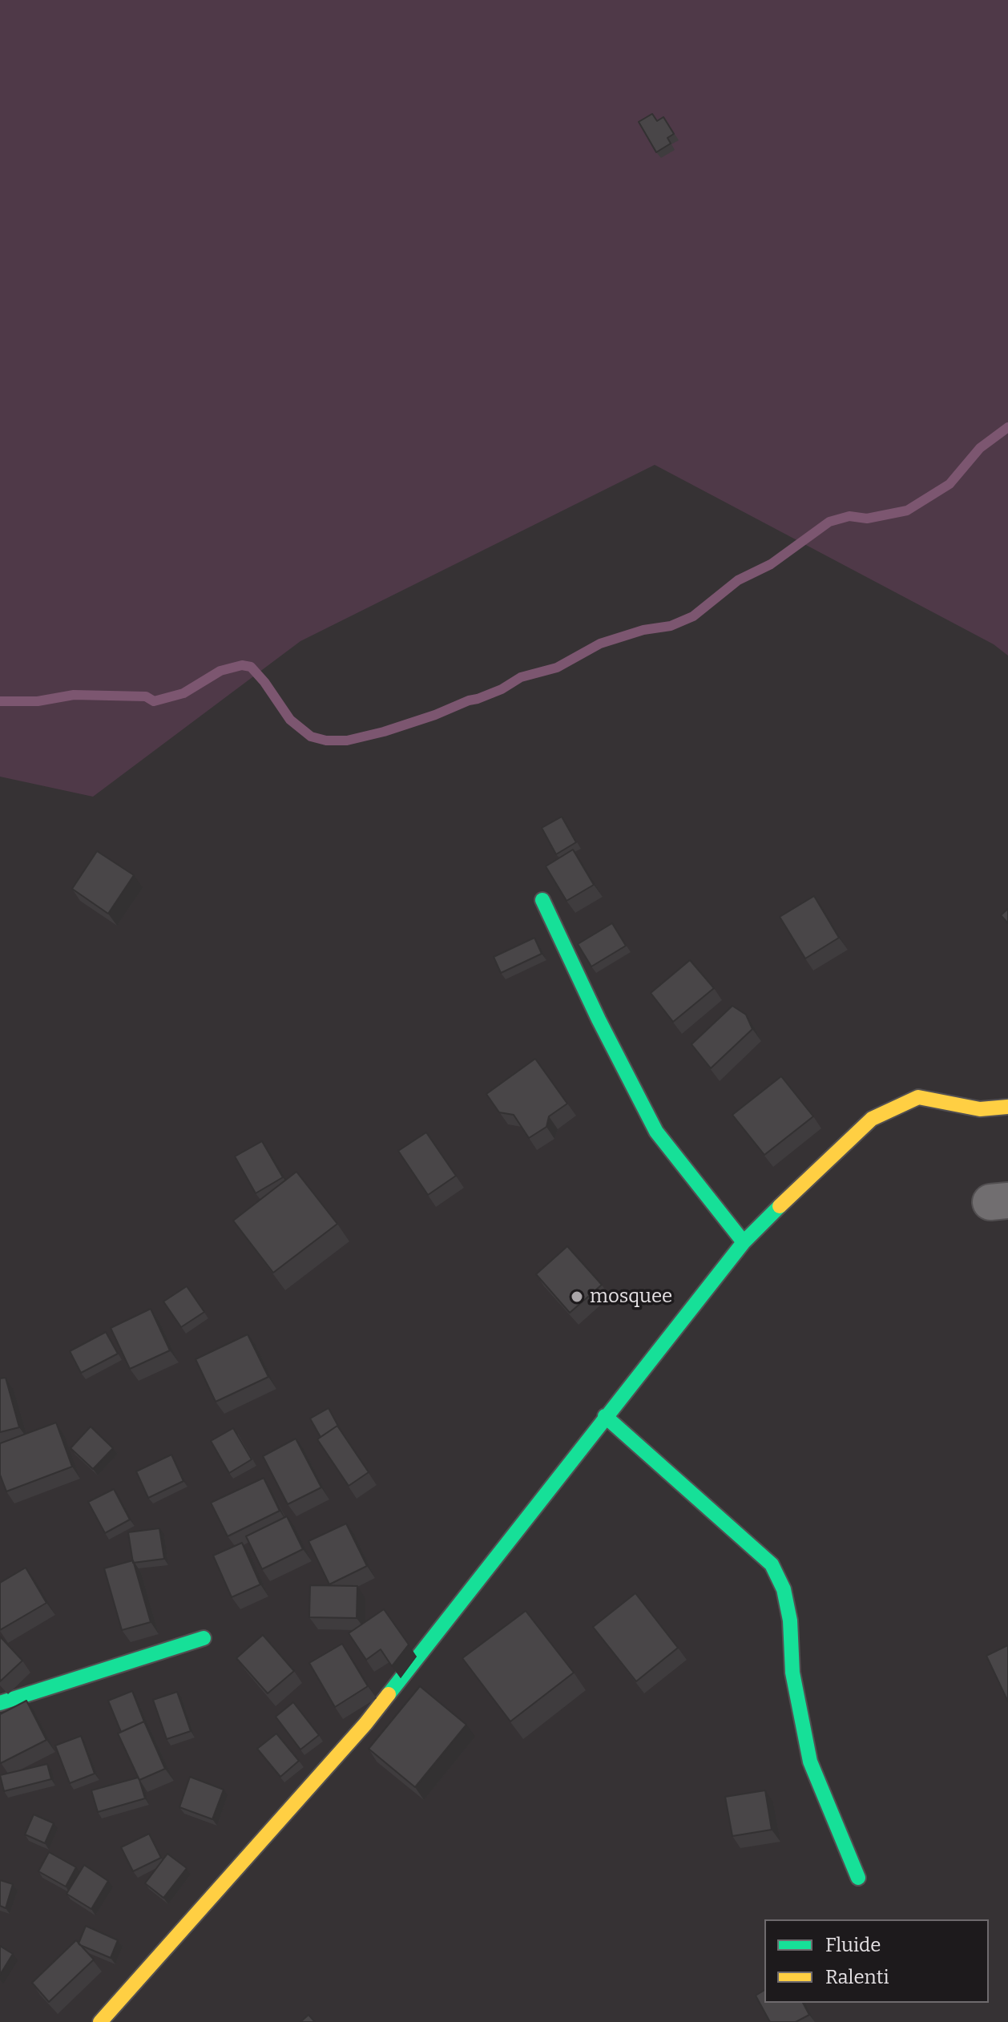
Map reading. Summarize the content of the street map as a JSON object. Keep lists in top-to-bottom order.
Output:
{
  "places": ["mosquee"],
  "legend": ["Fluide", "Ralenti"]
}
